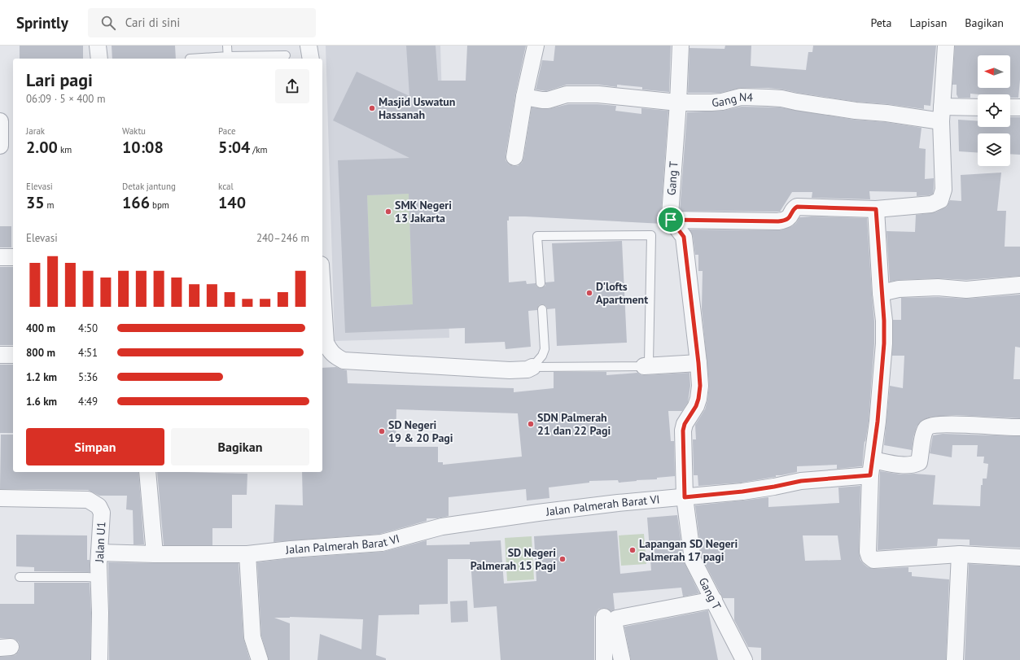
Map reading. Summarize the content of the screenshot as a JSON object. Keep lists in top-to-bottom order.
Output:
{
  "streets": {
    "street": [
      "Gang N4",
      "Gang T",
      "Jalan Palmerah Barat VI",
      "Jalan U1"
    ]
  },
  "crossings": [
    ["Gang N4", "Gang T"],
    ["Gang T", "Jalan Palmerah Barat VI"],
    ["Jalan Palmerah Barat VI", "Jalan U1"]
  ],
  "places": [
    "Masjid Uswatun Hassanah",
    "SMK Negeri 13 Jakarta",
    "D'lofts Apartment",
    "SDN Palmerah 21 dan 22 Pagi",
    "SD Negeri 19 & 20 Pagi",
    "Lapangan SD Negeri Palmerah 17 pagi",
    "SD Negeri Palmerah 15 Pagi"
  ],
  "north": "left",
  "page": {
    "header": "Sprintly",
    "search": "Cari di sini",
    "nav": ["Peta", "Lapisan", "Bagikan"],
    "heading": ["Lari pagi", "06:09 · 5 × 400 m"],
    "stats": [
      ["Jarak", "2.00 km"],
      ["Waktu", "10:08"],
      ["Pace", "5:04 /km"],
      ["Elevasi", "35 m"],
      ["Detak jantung", "166 bpm"],
      ["kcal", "140"]
    ],
    "chart": ["Elevasi", "240–246 m"],
    "list": [
      {
        "name": "400 m",
        "note": "4:50"
      },
      {
        "name": "800 m",
        "note": "4:51"
      },
      {
        "name": "1.2 km",
        "note": "5:36"
      },
      {
        "name": "1.6 km",
        "note": "4:49"
      }
    ],
    "buttons": ["Simpan", "Bagikan"]
  }
}
